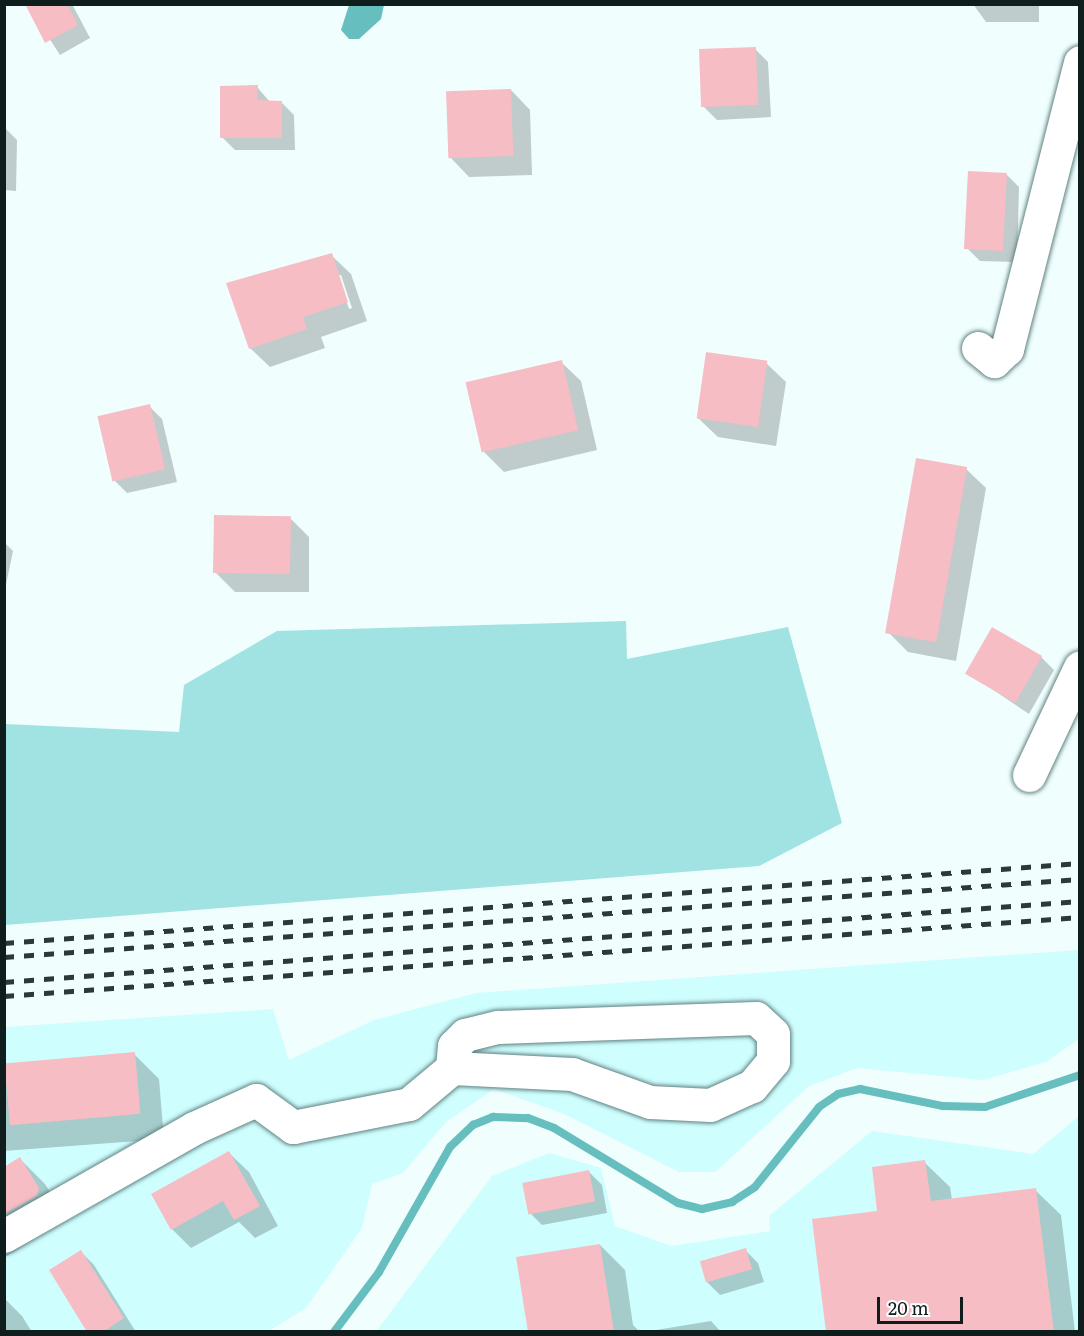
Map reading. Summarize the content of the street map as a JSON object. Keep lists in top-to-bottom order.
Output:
{
  "scale_bar": "20 m"
}
